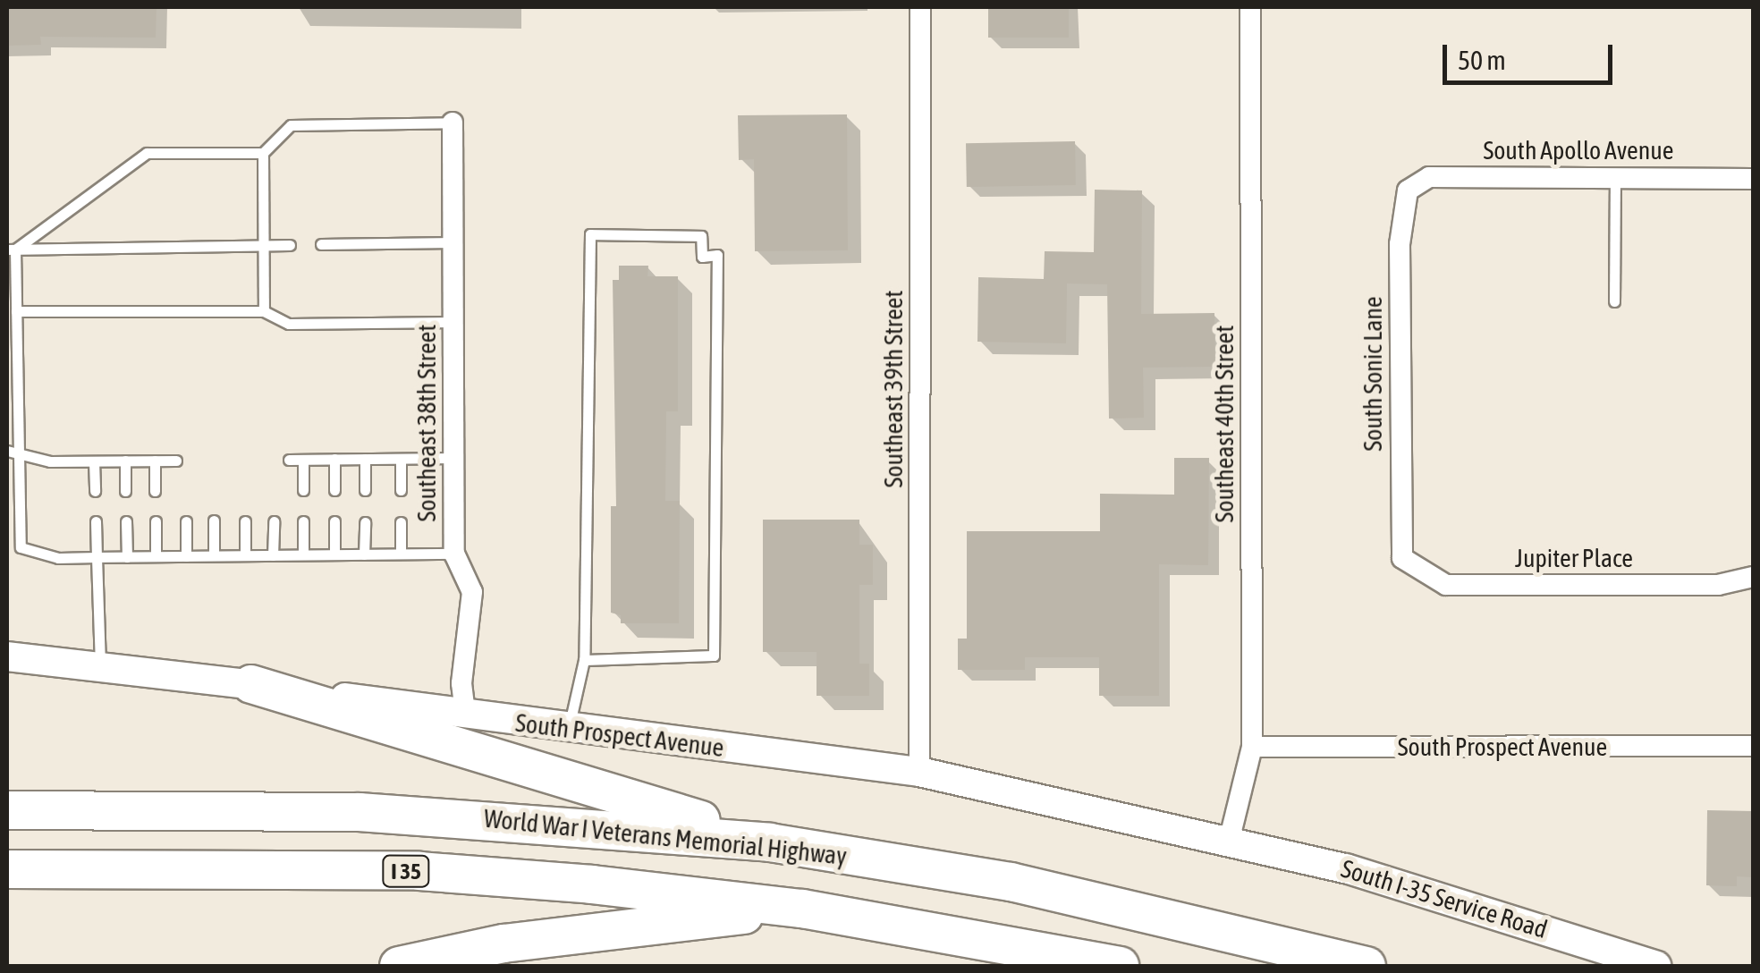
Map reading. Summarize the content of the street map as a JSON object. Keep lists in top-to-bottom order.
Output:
{
  "streets": {
    "highway": ["World War I Veterans Memorial Highway", "I 35"],
    "main road": ["South Prospect Avenue", "South I-35 Service Road"],
    "street": [
      "South Apollo Avenue",
      "South Sonic Lane",
      "Southeast 39th Street",
      "Southeast 38th Street",
      "Southeast 40th Street",
      "Jupiter Place"
    ]
  },
  "crossings": [
    ["South Apollo Avenue", "South Sonic Lane"],
    ["South Sonic Lane", "Jupiter Place"],
    ["Southeast 39th Street", "South Prospect Avenue"],
    ["Southeast 38th Street", "South Prospect Avenue"],
    ["Southeast 40th Street", "South Prospect Avenue"],
    ["Southeast 40th Street", "South I-35 Service Road"],
    ["South Prospect Avenue", "South I-35 Service Road"]
  ],
  "scale_bar": "50 m"
}
